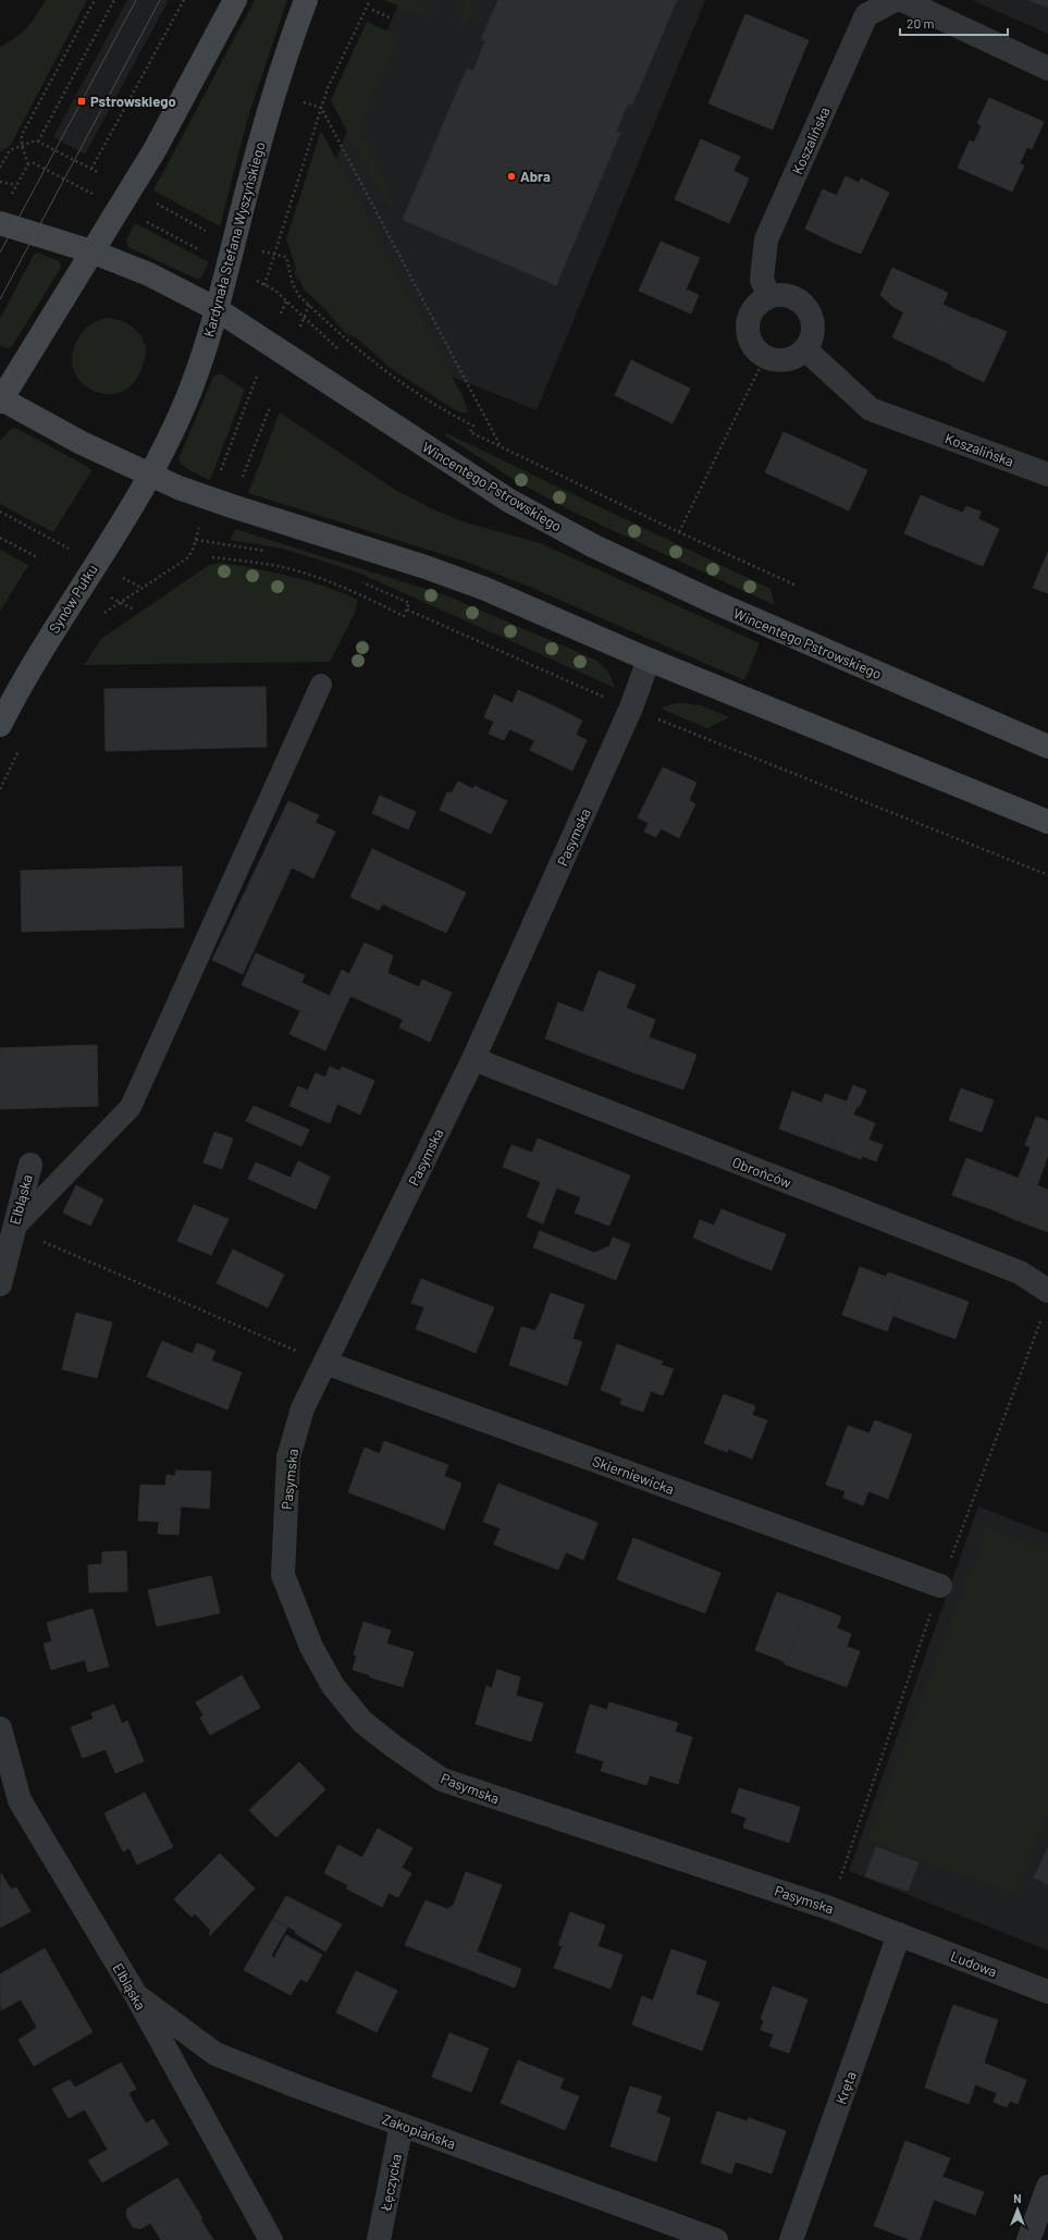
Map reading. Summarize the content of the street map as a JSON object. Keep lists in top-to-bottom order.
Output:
{
  "streets": {
    "main road": ["Kardynała Stefana Wyszyńskiego", "Wincentego Pstrowskiego", "Synów Pułku"],
    "street": [
      "Koszalińska",
      "Pasymska",
      "Obrońców",
      "Elbląska",
      "Skierniewicka",
      "Ludowa",
      "Kręta",
      "Zakopiańska",
      "Łęczycka"
    ]
  },
  "crossings": [
    ["Kardynała Stefana Wyszyńskiego", "Wincentego Pstrowskiego"],
    ["Kardynała Stefana Wyszyńskiego", "Synów Pułku"],
    ["Pasymska", "Obrońców"],
    ["Pasymska", "Skierniewicka"],
    ["Pasymska", "Ludowa"],
    ["Pasymska", "Kręta"],
    ["Elbląska", "Zakopiańska"],
    ["Ludowa", "Kręta"],
    ["Zakopiańska", "Łęczycka"]
  ],
  "places": {
    "transit": ["Pstrowskiego"],
    "other": ["Abra"]
  },
  "scale_bar": "20 m",
  "north": "top"
}
